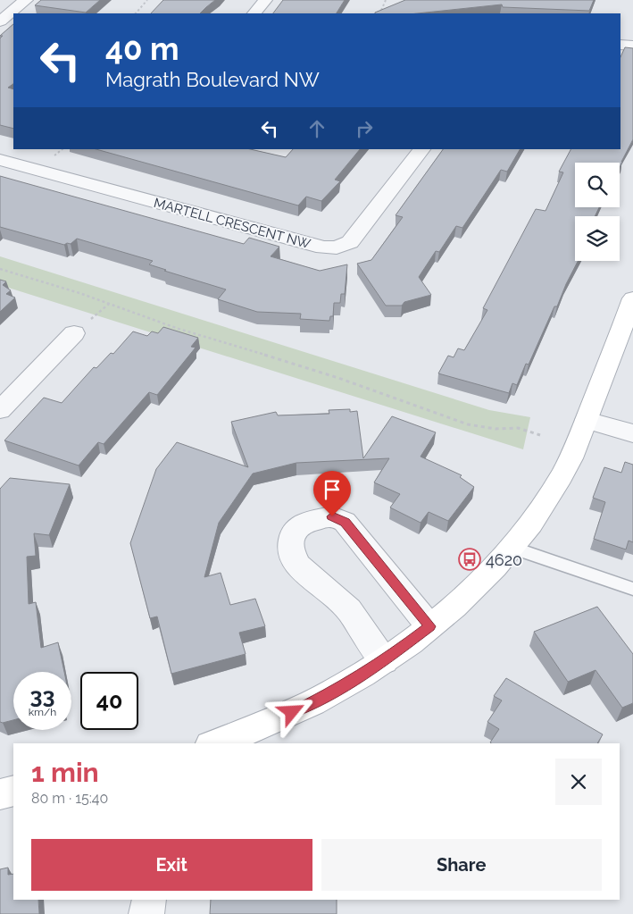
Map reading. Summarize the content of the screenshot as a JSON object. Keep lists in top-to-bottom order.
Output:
{
  "streets": {
    "street": ["MARTELL CRESCENT NW"]
  },
  "places": {
    "bus stop": ["4620"]
  },
  "page": {
    "turn": ["40 m", "Magrath Boulevard NW"],
    "speed": "33 km/h",
    "limit": "40",
    "heading": ["1 min", "80 m · 15:40"],
    "buttons": ["Exit", "Share"]
  }
}
